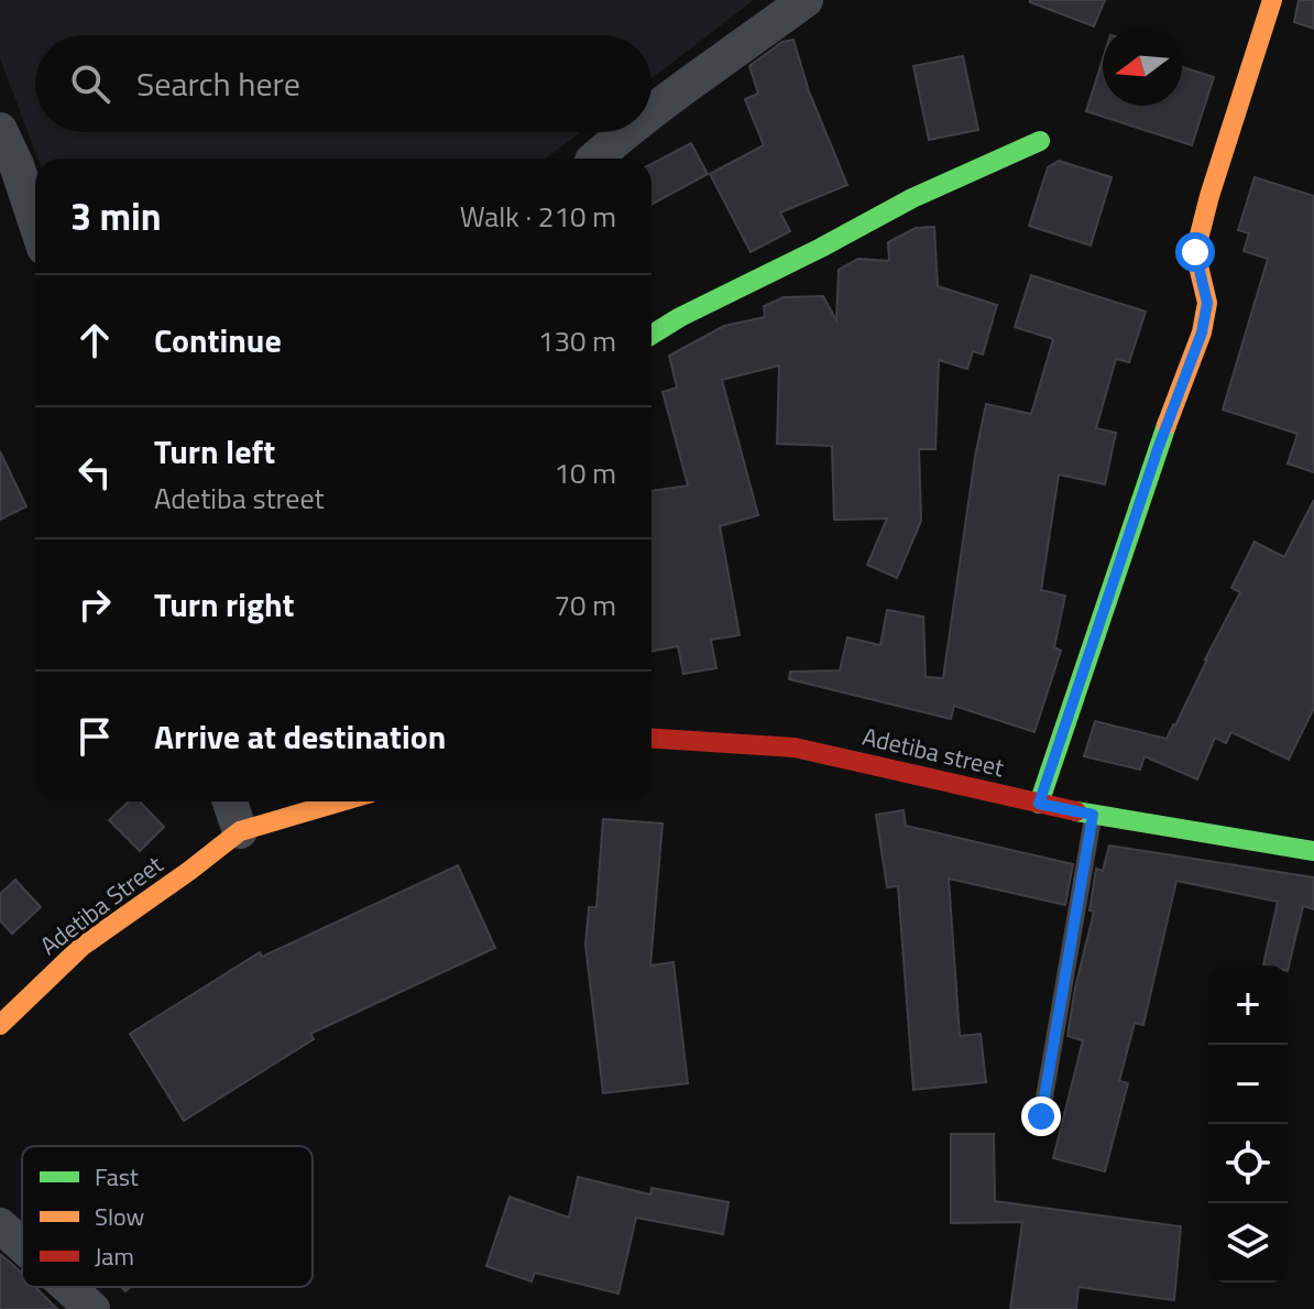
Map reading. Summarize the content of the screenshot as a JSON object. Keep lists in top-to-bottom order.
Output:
{
  "streets": {
    "street": ["Adetiba street", "Adetiba Street"]
  },
  "legend": ["Fast", "Slow", "Jam"],
  "north": "left",
  "page": {
    "search": "Search here",
    "heading": ["3 min", "Walk · 210 m"],
    "list": [
      ["Continue", "130 m"],
      ["Turn left", "Adetiba street", "10 m"],
      ["Turn right", "70 m"],
      "Arrive at destination"
    ],
    "map_buttons": ["+", "−"]
  }
}
